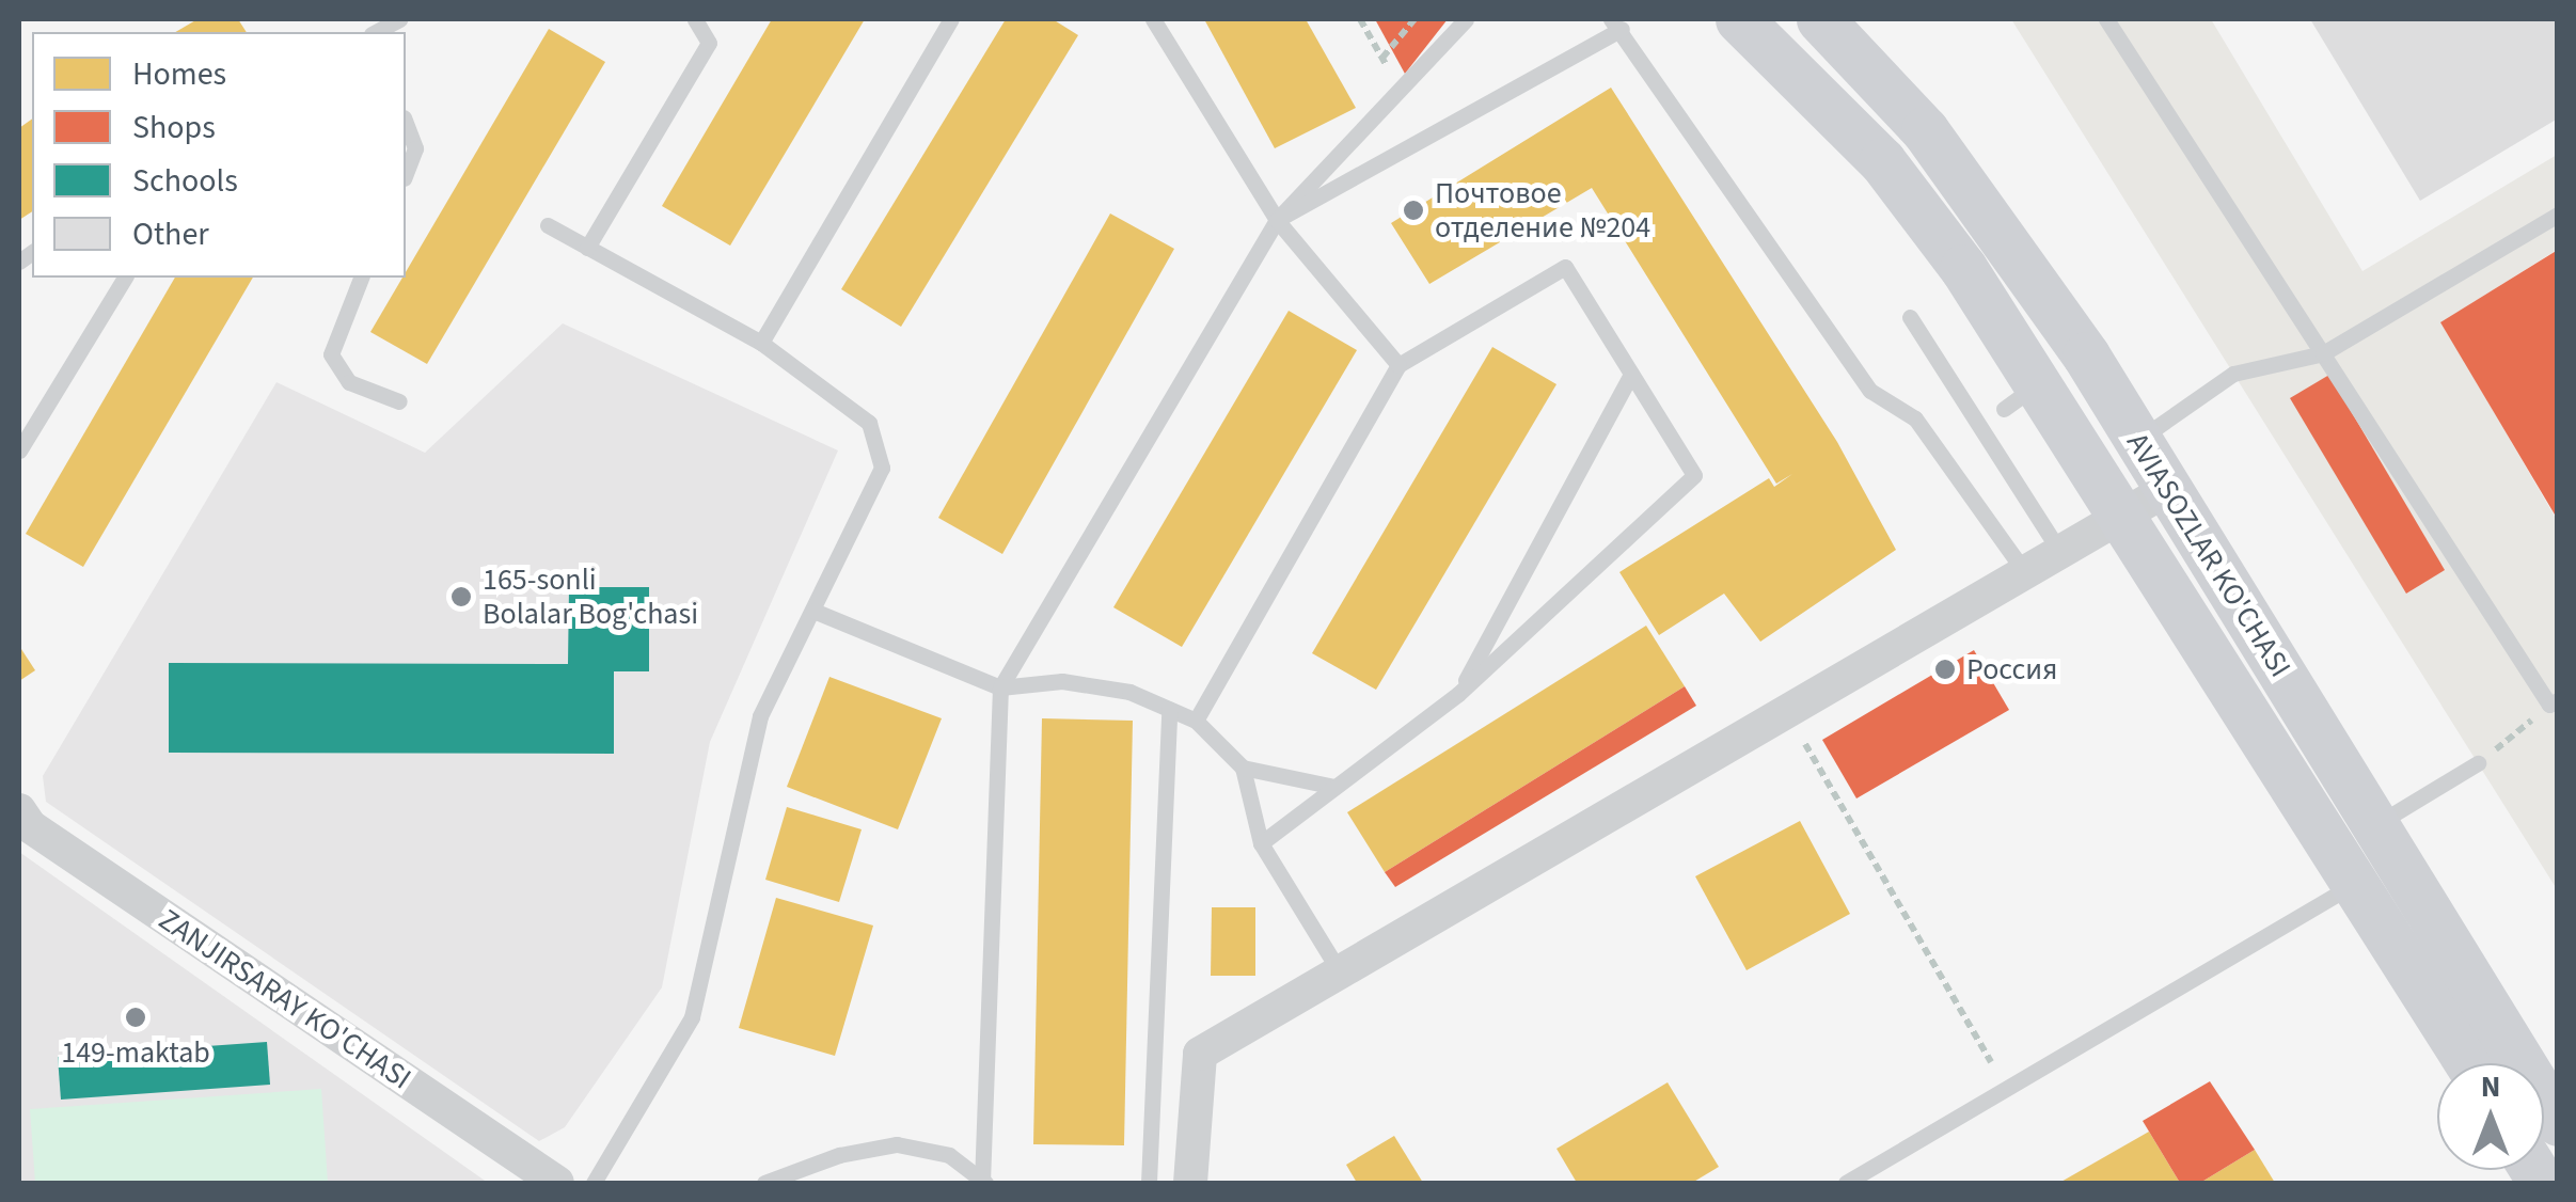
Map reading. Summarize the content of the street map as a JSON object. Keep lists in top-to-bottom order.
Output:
{
  "streets": {
    "main road": ["AVIASOZLAR KO'CHASI"],
    "street": ["ZANJIRSARAY KO'CHASI"]
  },
  "places": [
    "Почтовое отделение №204",
    "165-sonli Bolalar Bog'chasi",
    "Россия",
    "149-maktab"
  ],
  "legend": [
    "Homes",
    "Shops",
    "Schools",
    "Other"
  ],
  "north": "top"
}
